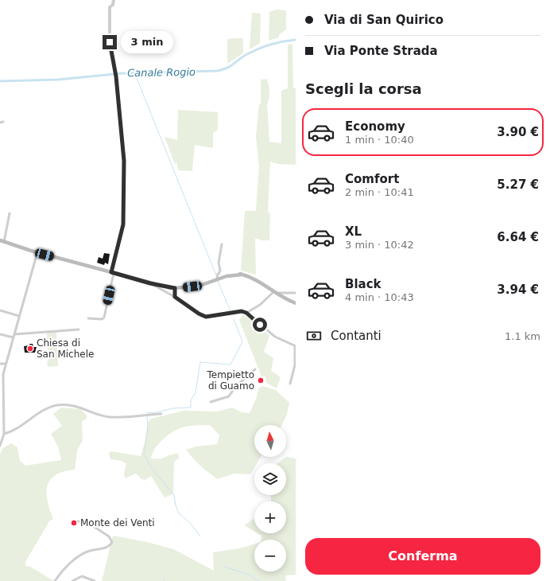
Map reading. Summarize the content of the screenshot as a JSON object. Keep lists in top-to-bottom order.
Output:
{
  "water": ["Canale Rogio"],
  "places": ["Chiesa di San Michele", "Tempietto di Guamo", "Monte dei Venti"],
  "north": "top",
  "page": {
    "banner": ["Via di San Quirico", "Via Ponte Strada"],
    "bubble": "3 min",
    "heading": "Scegli la corsa",
    "list": [
      {
        "name": "Economy",
        "note": "1 min · 10:40",
        "value": "3.90 €"
      },
      {
        "name": "Comfort",
        "note": "2 min · 10:41",
        "value": "5.27 €"
      },
      {
        "name": "XL",
        "note": "3 min · 10:42",
        "value": "6.64 €"
      },
      {
        "name": "Black",
        "note": "4 min · 10:43",
        "value": "3.94 €"
      }
    ],
    "pay": ["Contanti", "1.1 km"],
    "map_buttons": ["+", "−"],
    "buttons": "Conferma"
  }
}
